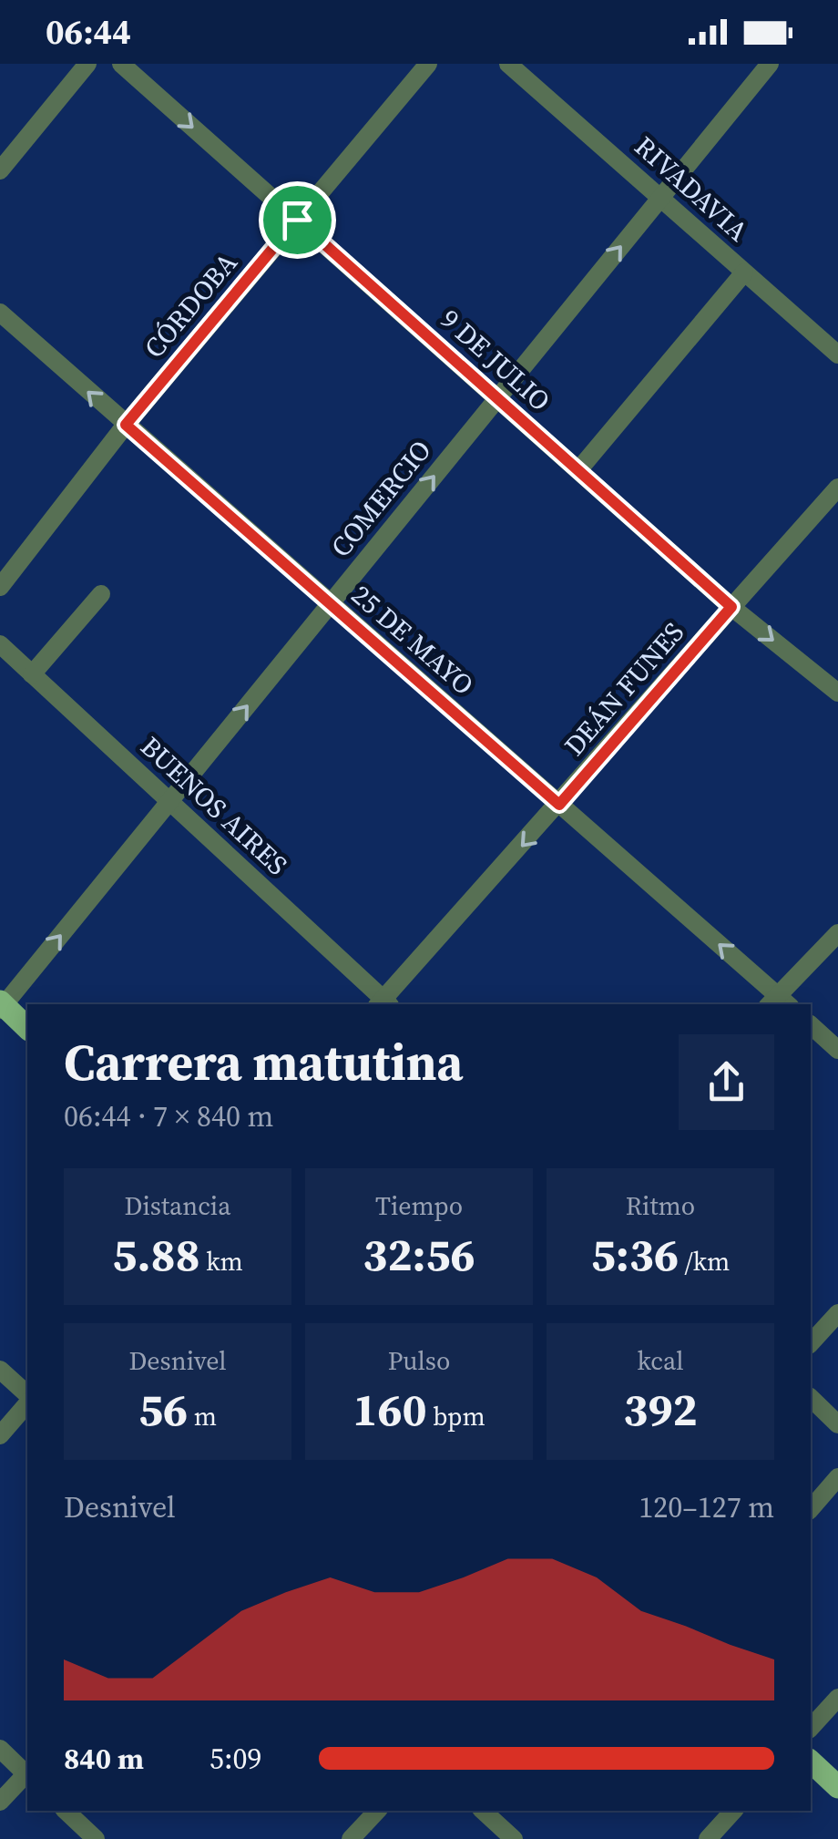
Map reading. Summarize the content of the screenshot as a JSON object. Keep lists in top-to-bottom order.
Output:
{
  "streets": {
    "street": [
      "RIVADAVIA",
      "CÓRDOBA",
      "9 DE JULIO",
      "COMERCIO",
      "25 DE MAYO",
      "DEÁN FUNES",
      "BUENOS AIRES"
    ]
  },
  "crossings": [
    ["RIVADAVIA", "COMERCIO"],
    ["CÓRDOBA", "9 DE JULIO"],
    ["CÓRDOBA", "25 DE MAYO"],
    ["9 DE JULIO", "COMERCIO"],
    ["9 DE JULIO", "DEÁN FUNES"],
    ["COMERCIO", "25 DE MAYO"],
    ["COMERCIO", "BUENOS AIRES"],
    ["25 DE MAYO", "DEÁN FUNES"],
    ["DEÁN FUNES", "BUENOS AIRES"]
  ],
  "one_way": [
    "9 DE JULIO",
    "COMERCIO",
    "25 DE MAYO",
    "DEÁN FUNES"
  ],
  "page": {
    "status": "06:44",
    "heading": ["Carrera matutina", "06:44 · 7 × 840 m"],
    "stats": [
      ["Distancia", "5.88 km"],
      ["Tiempo", "32:56"],
      ["Ritmo", "5:36 /km"],
      ["Desnivel", "56 m"],
      ["Pulso", "160 bpm"],
      ["kcal", "392"]
    ],
    "chart": ["Desnivel", "120–127 m"],
    "list": [
      {
        "name": "840 m",
        "note": "5:09"
      }
    ]
  }
}
